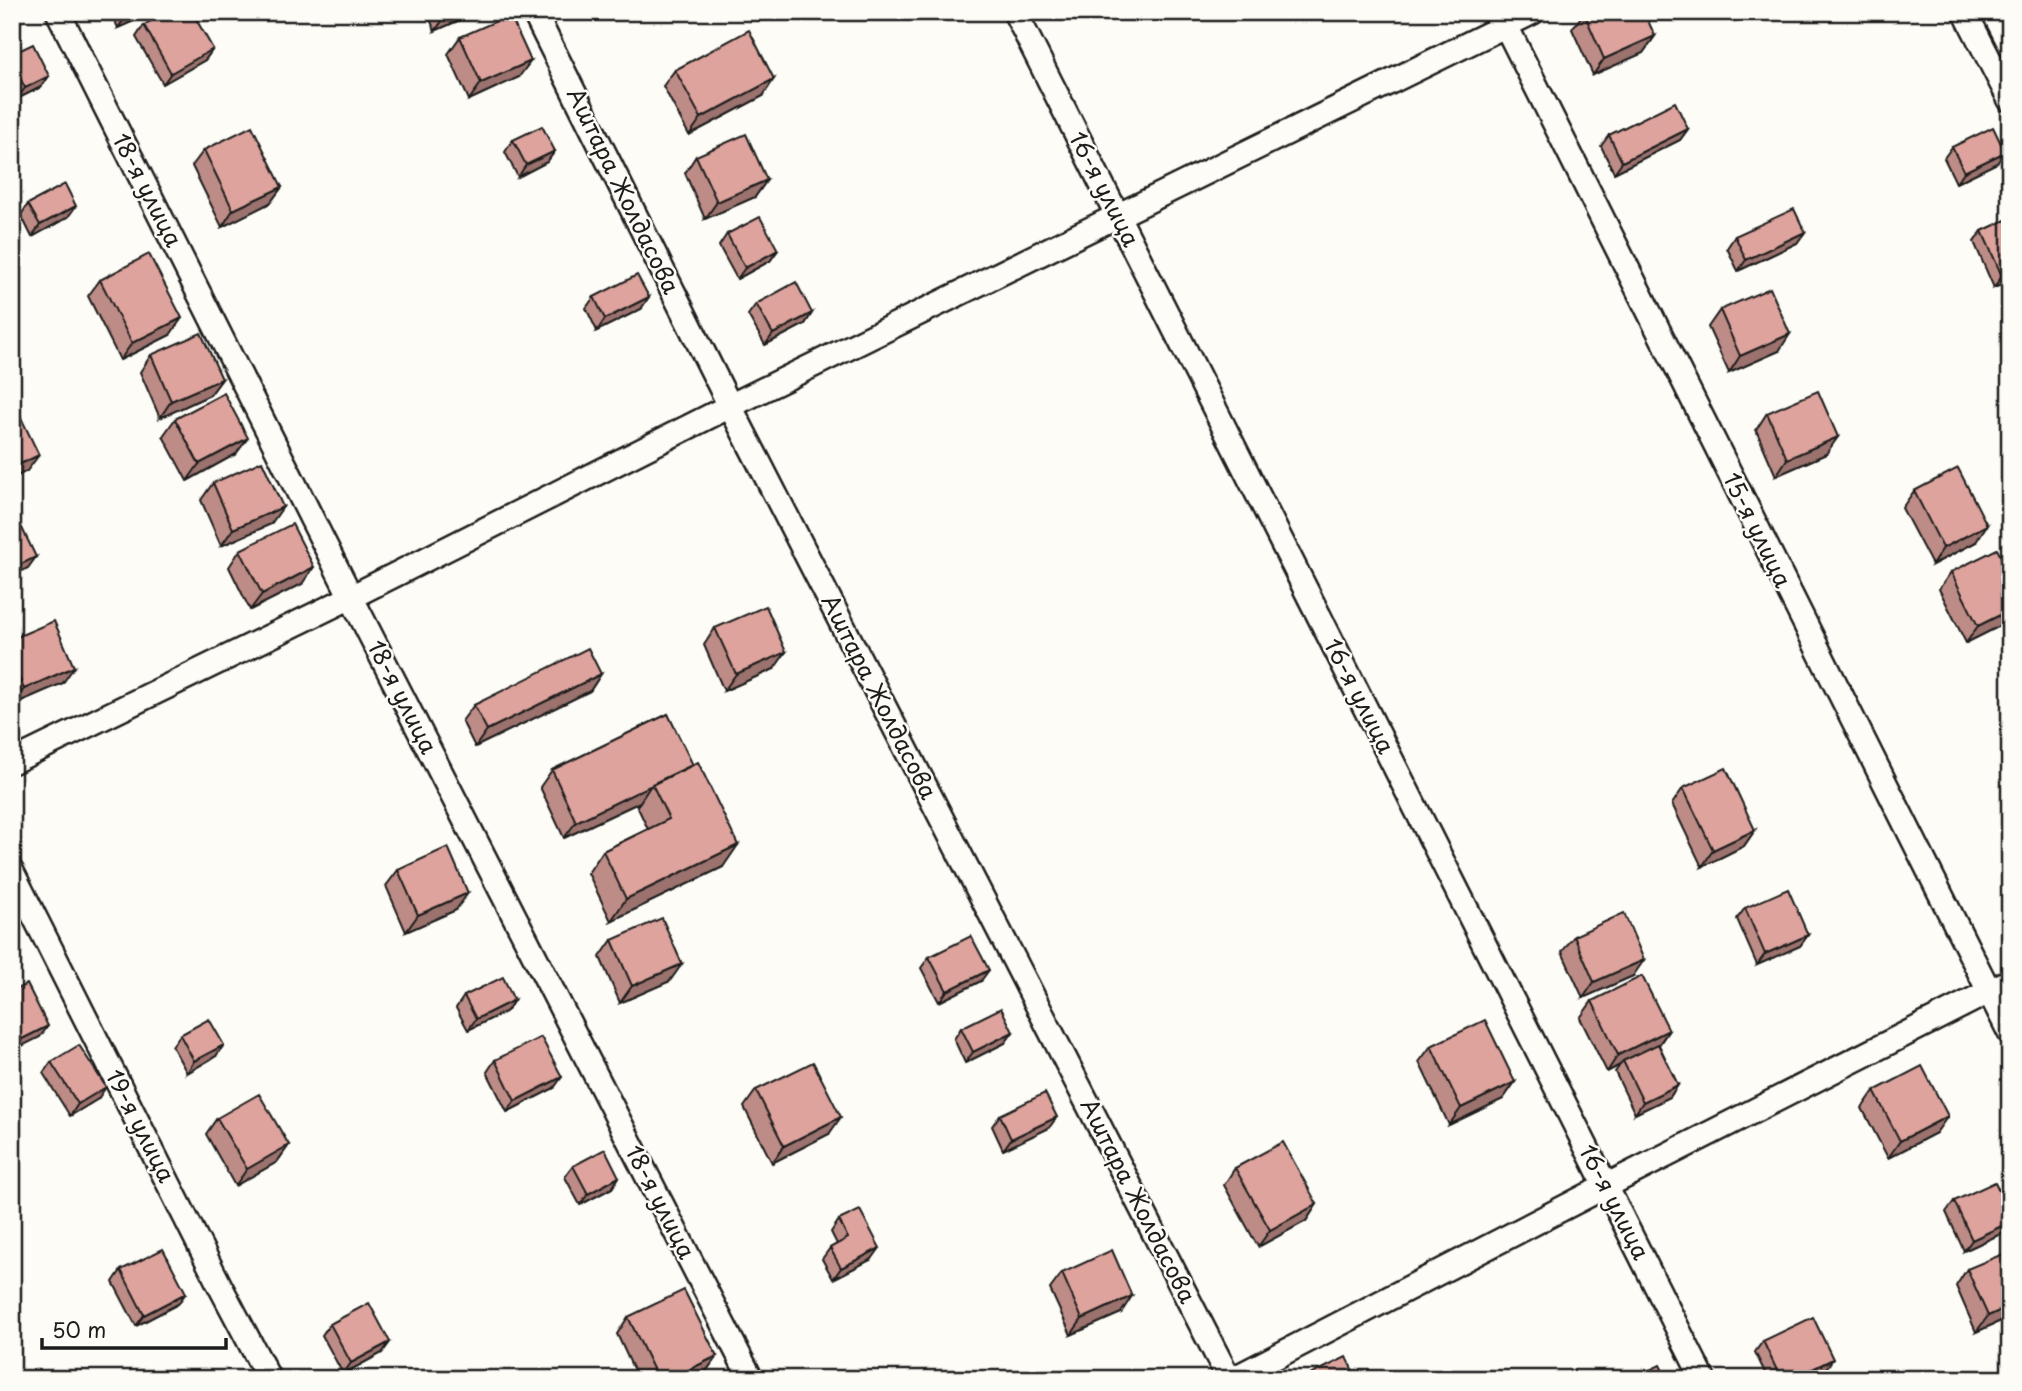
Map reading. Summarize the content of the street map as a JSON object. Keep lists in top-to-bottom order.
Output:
{
  "streets": {
    "street": [
      "16-я улица",
      "18-я улица",
      "Аштара Жолдасова",
      "15-я улица",
      "19-я улица"
    ]
  },
  "scale_bar": "50 m"
}
